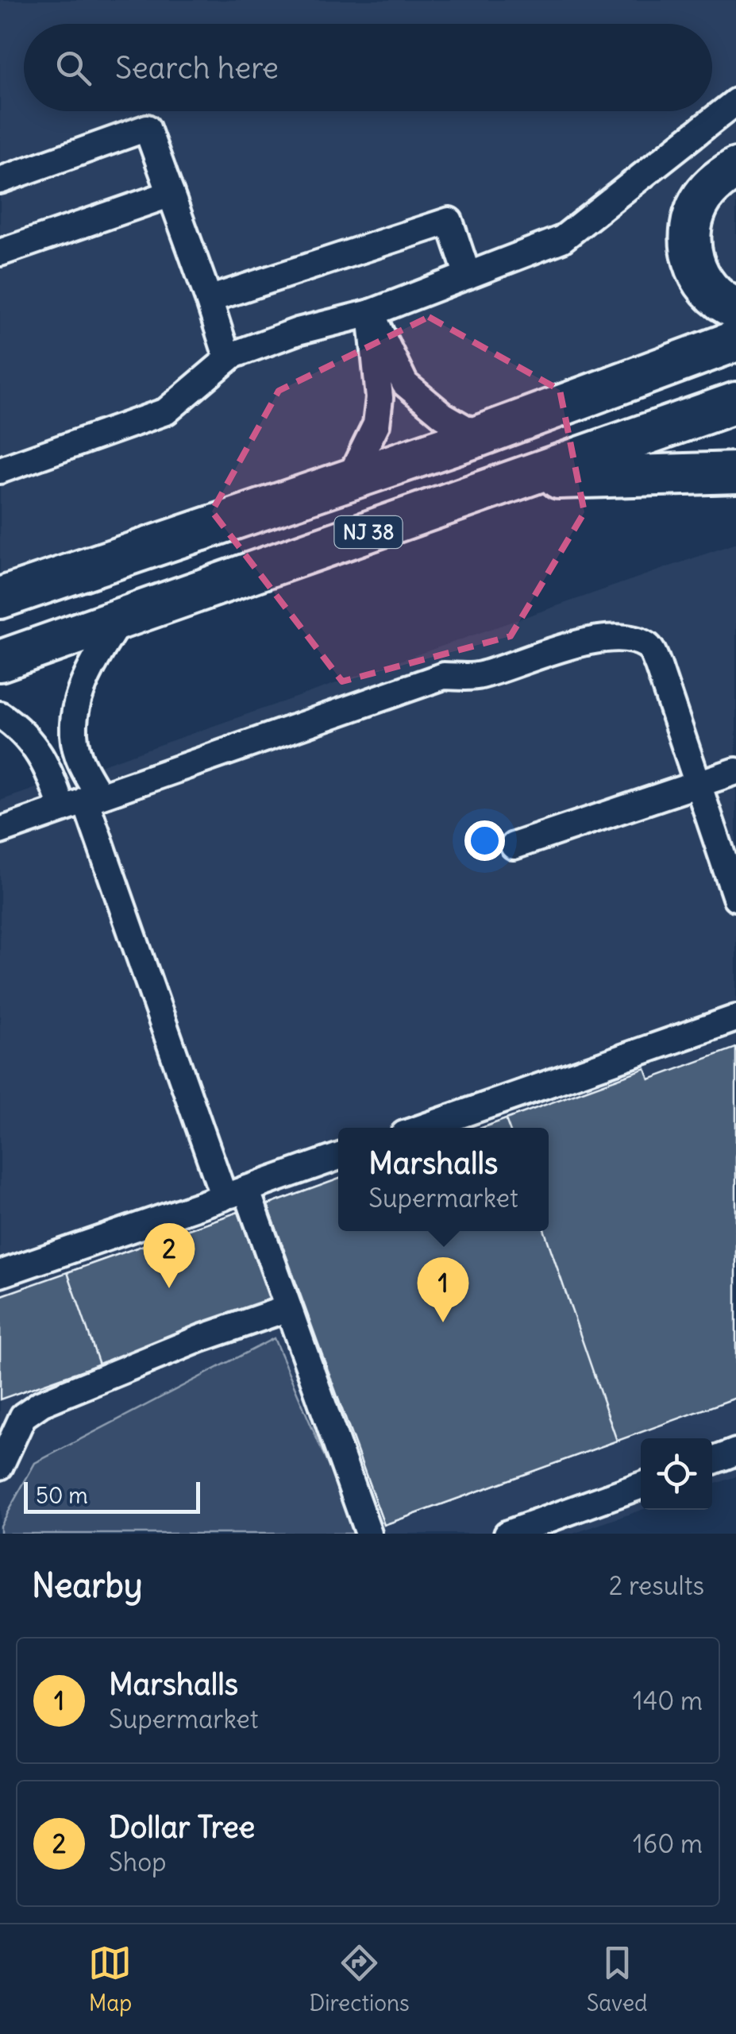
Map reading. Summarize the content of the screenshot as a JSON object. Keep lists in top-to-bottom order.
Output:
{
  "streets": {
    "highway": ["NJ 38"]
  },
  "scale_bar": "50 m",
  "page": {
    "search": "Search here",
    "popup": ["Marshalls", "Supermarket"],
    "pins": ["2", "1"],
    "scale": "50 m",
    "heading": ["Nearby", "2 results"],
    "list": [
      {
        "mark": "1",
        "name": "Marshalls",
        "note": "Supermarket",
        "value": "140 m"
      },
      {
        "mark": "2",
        "name": "Dollar Tree",
        "note": "Shop",
        "value": "160 m"
      }
    ],
    "nav": ["Map", "Directions", "Saved"]
  }
}
